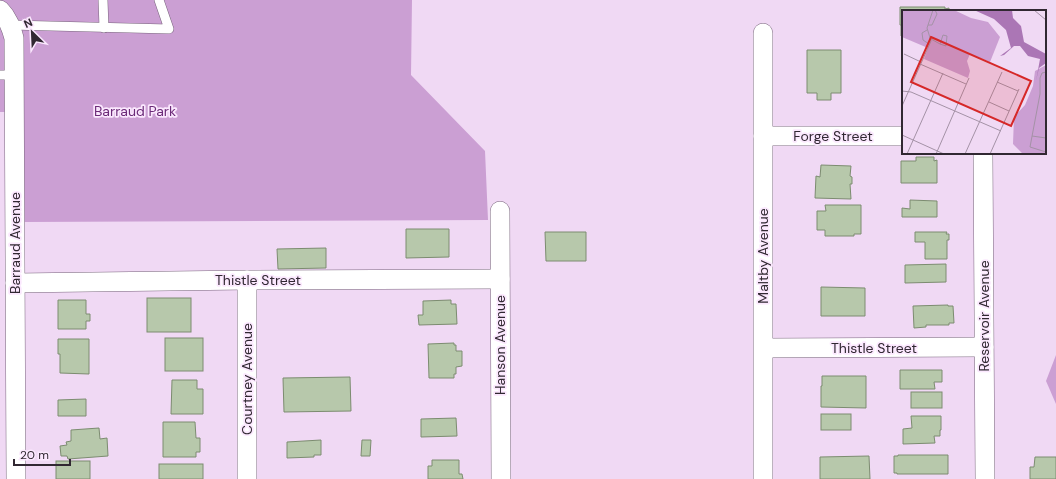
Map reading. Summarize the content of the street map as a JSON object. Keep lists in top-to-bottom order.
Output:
{
  "streets": {
    "street": [
      "Forge Street",
      "Barraud Avenue",
      "Maltby Avenue",
      "Thistle Street",
      "Reservoir Avenue",
      "Hanson Avenue",
      "Courtney Avenue"
    ]
  },
  "crossings": [
    ["Forge Street", "Maltby Avenue"],
    ["Barraud Avenue", "Thistle Street"],
    ["Maltby Avenue", "Thistle Street"],
    ["Thistle Street", "Reservoir Avenue"],
    ["Thistle Street", "Hanson Avenue"],
    ["Thistle Street", "Courtney Avenue"]
  ],
  "parks": ["Barraud Park"],
  "scale_bar": "20 m",
  "north": "top left"
}
